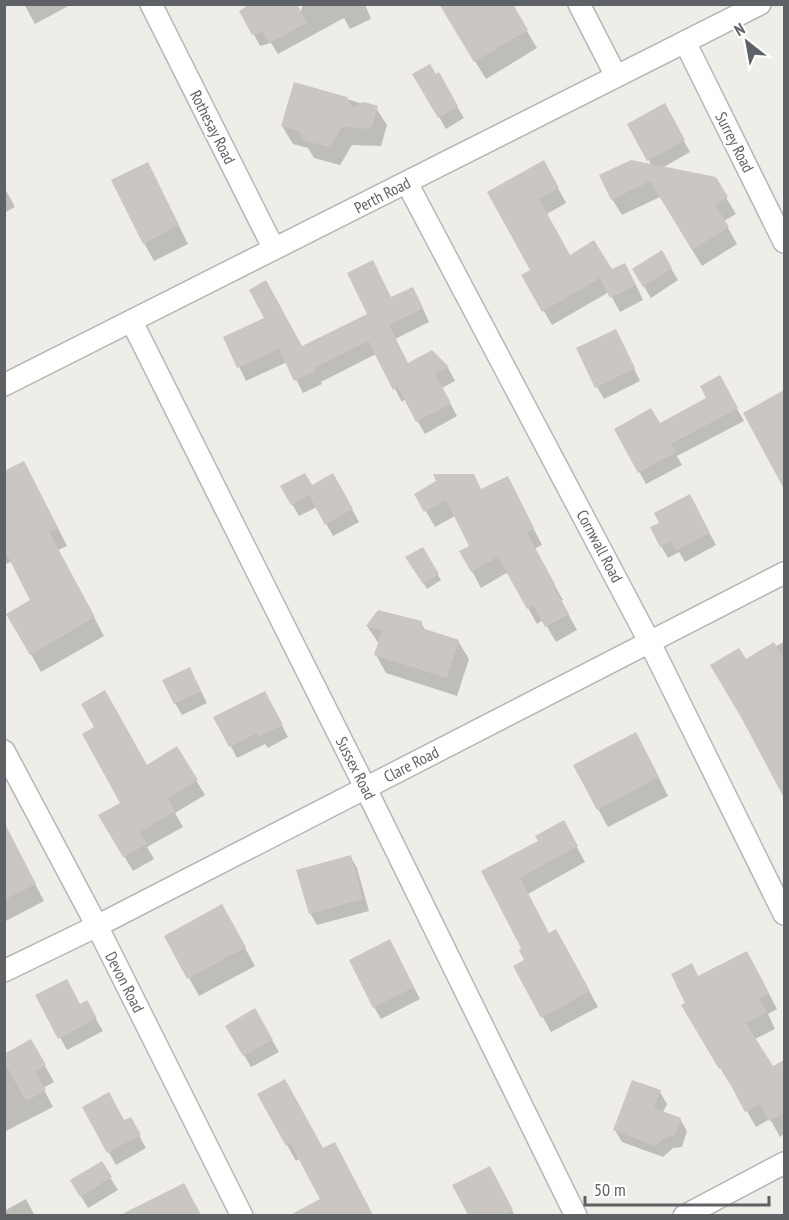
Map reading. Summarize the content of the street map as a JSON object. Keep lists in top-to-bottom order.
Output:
{
  "streets": {
    "street": [
      "Rothesay Road",
      "Surrey Road",
      "Perth Road",
      "Cornwall Road",
      "Clare Road",
      "Sussex Road",
      "Devon Road"
    ]
  },
  "crossings": [
    ["Rothesay Road", "Perth Road"],
    ["Surrey Road", "Perth Road"],
    ["Perth Road", "Cornwall Road"],
    ["Perth Road", "Sussex Road"],
    ["Cornwall Road", "Clare Road"],
    ["Clare Road", "Sussex Road"],
    ["Clare Road", "Devon Road"]
  ],
  "scale_bar": "50 m",
  "north": "top left"
}
